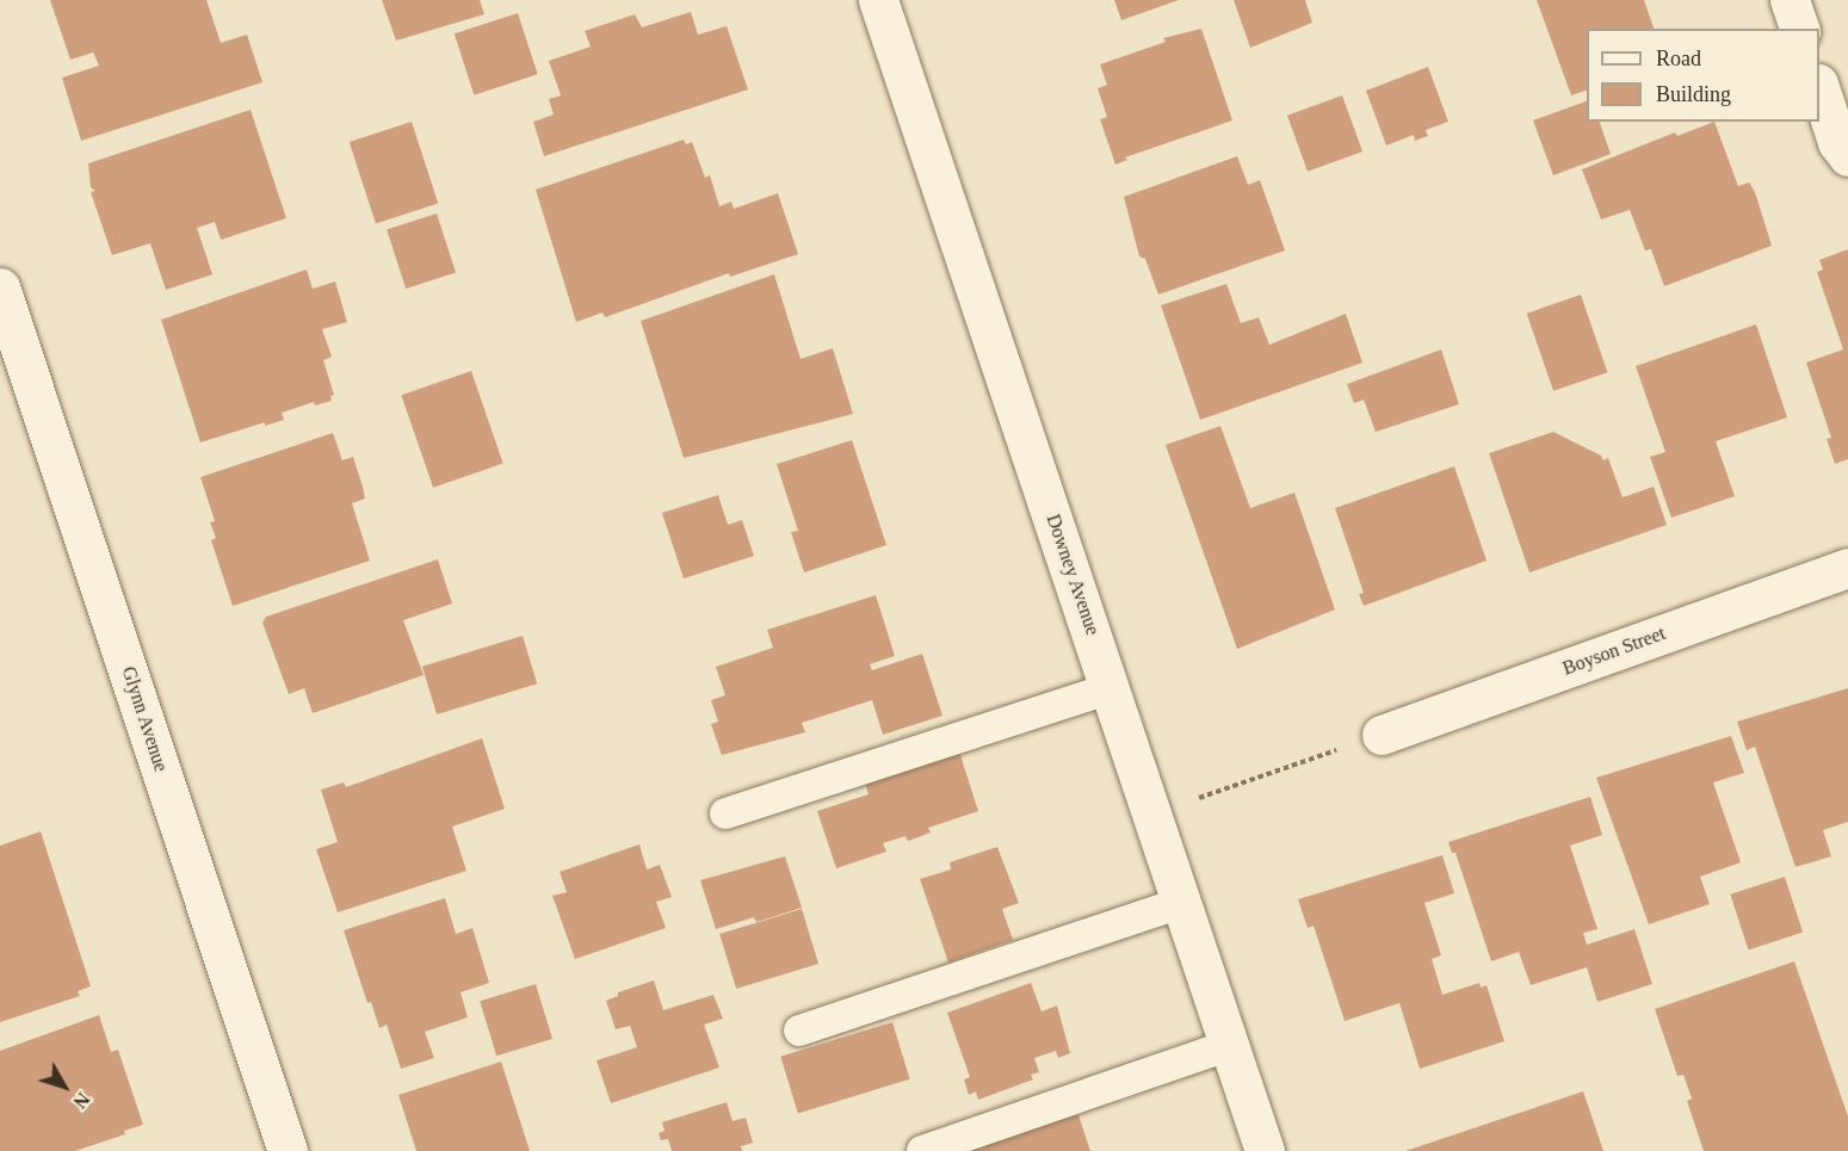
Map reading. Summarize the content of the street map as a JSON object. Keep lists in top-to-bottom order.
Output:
{
  "streets": {
    "street": ["Downey Avenue", "Boyson Street", "Glynn Avenue"]
  },
  "legend": ["Road", "Building"],
  "north": "bottom right"
}
